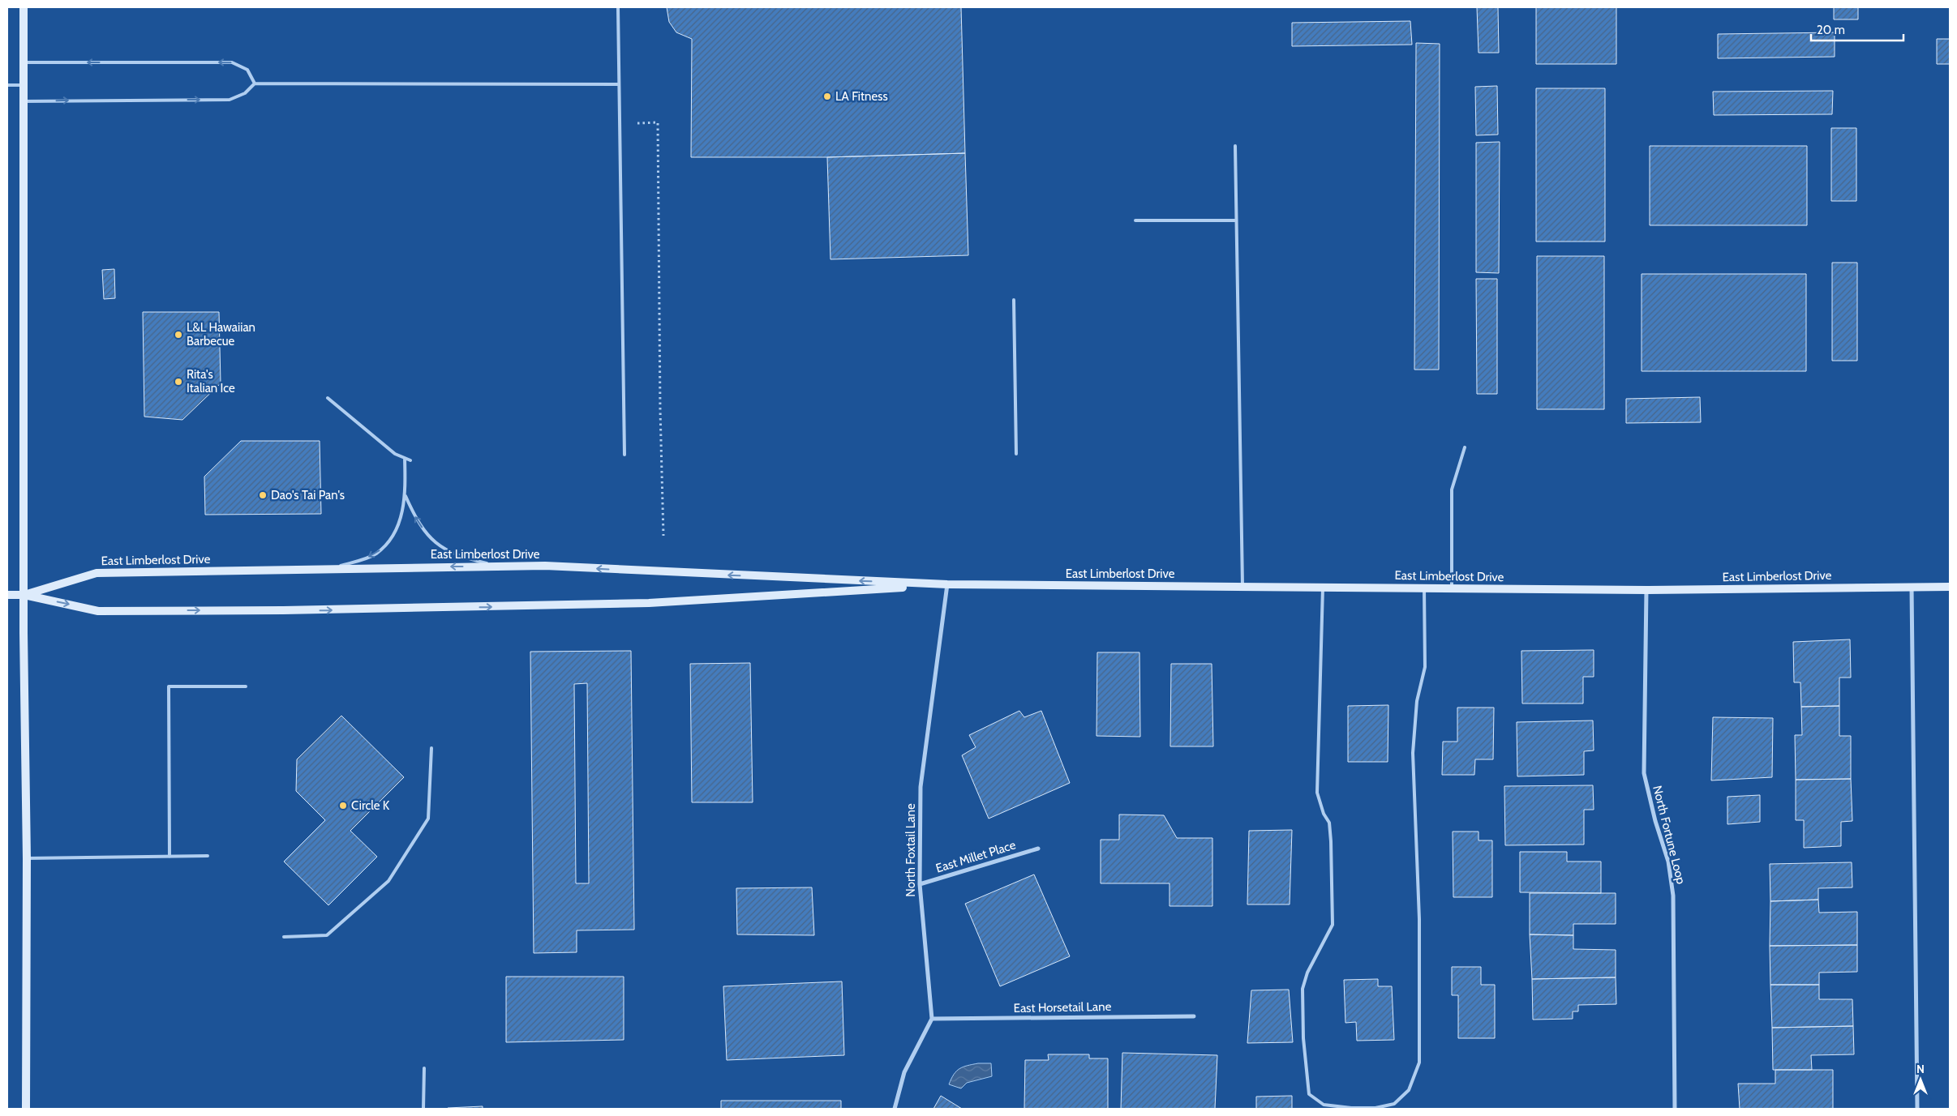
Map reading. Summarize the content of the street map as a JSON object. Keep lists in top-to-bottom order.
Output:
{
  "streets": {
    "street": [
      "East Limberlost Drive",
      "North Fortune Loop",
      "North Foxtail Lane",
      "East Millet Place",
      "East Horsetail Lane"
    ]
  },
  "crossings": [
    ["East Limberlost Drive", "North Fortune Loop"],
    ["East Limberlost Drive", "North Foxtail Lane"],
    ["North Foxtail Lane", "East Millet Place"],
    ["North Foxtail Lane", "East Horsetail Lane"]
  ],
  "places": [
    "LA Fitness",
    "L&L Hawaiian Barbecue",
    "Rita's Italian Ice",
    "Dao's Tai Pan's",
    "Circle K"
  ],
  "scale_bar": "20 m",
  "north": "top"
}
